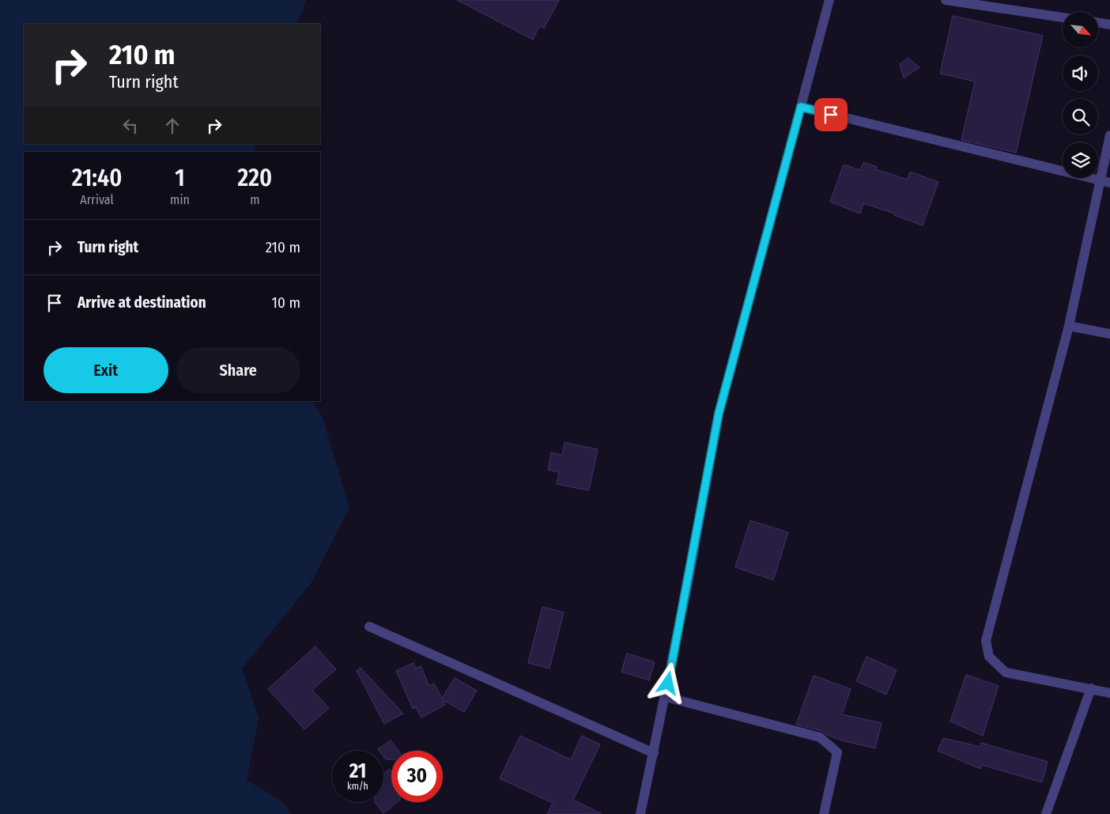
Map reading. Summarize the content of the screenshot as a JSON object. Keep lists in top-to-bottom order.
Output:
{
  "north": "bottom right",
  "page": {
    "turn": ["210 m", "Turn right"],
    "eta": [
      "21:40",
      "Arrival",
      "1",
      "min",
      "220",
      "m"
    ],
    "list": [
      {
        "name": "Turn right",
        "value": "210 m"
      },
      {
        "name": "Arrive at destination",
        "value": "10 m"
      }
    ],
    "buttons": ["Exit", "Share"],
    "speed": "21 km/h",
    "limit": "30"
  }
}
